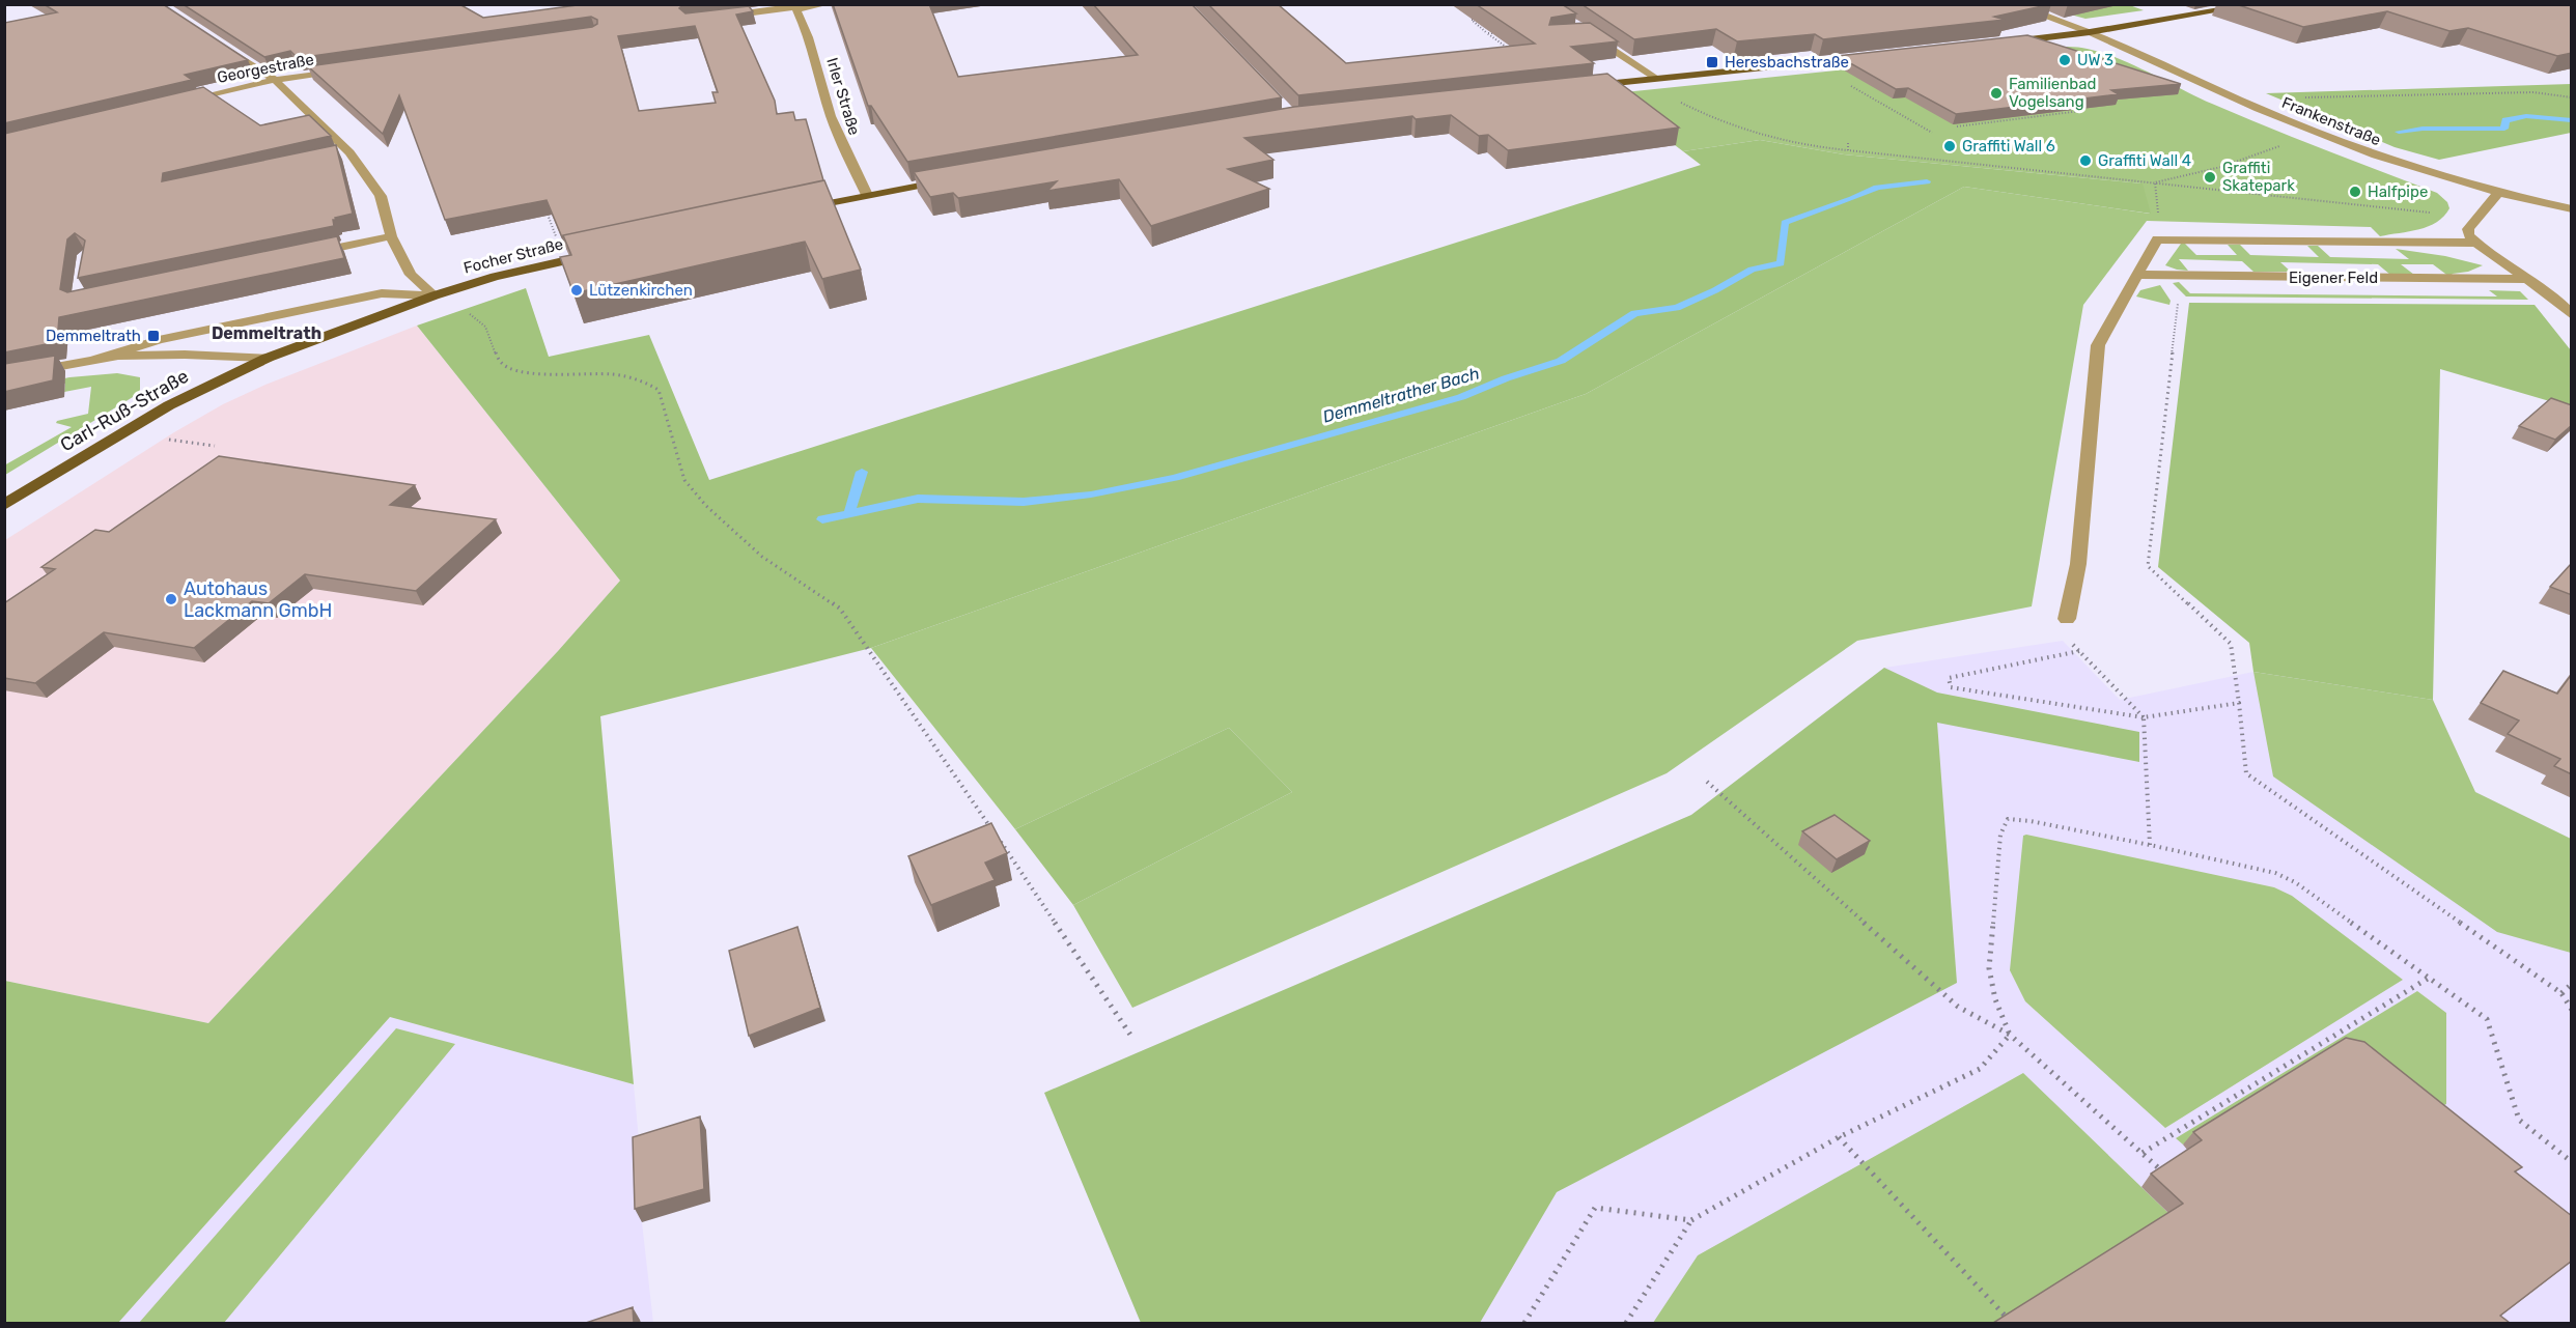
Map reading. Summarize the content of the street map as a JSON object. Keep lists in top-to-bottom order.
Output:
{
  "streets": {
    "main road": ["Focher Straße", "Carl-Ruß-Straße"],
    "street": [
      "Georgestraße",
      "Irler Straße",
      "Frankenstraße",
      "Eigener Feld"
    ]
  },
  "crossings": [
    ["Focher Straße", "Carl-Ruß-Straße"]
  ],
  "districts": ["Demmeltrath"],
  "water": ["Demmeltrather Bach"],
  "places": {
    "other": [
      "UW 3",
      "Familienbad Vogelsang",
      "Graffiti Wall 6",
      "Graffiti Wall 4",
      "Graffiti Skatepark",
      "Halfpipe",
      "Lützenkirchen",
      "Autohaus Lackmann GmbH"
    ],
    "transit": ["Heresbachstraße", "Demmeltrath"]
  }
}
